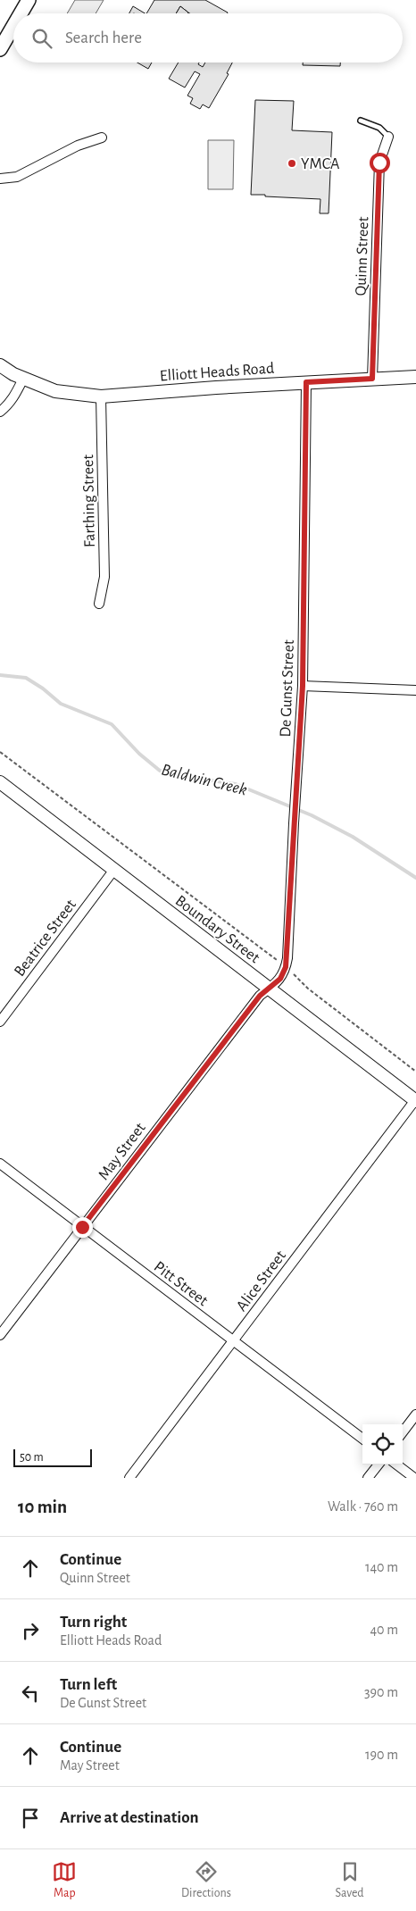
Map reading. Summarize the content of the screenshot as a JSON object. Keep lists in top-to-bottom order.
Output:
{
  "streets": {
    "street": [
      "Quinn Street",
      "Elliott Heads Road",
      "Farthing Street",
      "De Gunst Street",
      "Boundary Street",
      "Beatrice Street",
      "May Street",
      "Alice Street",
      "Pitt Street"
    ]
  },
  "crossings": [
    ["Quinn Street", "Elliott Heads Road"],
    ["Elliott Heads Road", "Farthing Street"],
    ["Elliott Heads Road", "De Gunst Street"],
    ["De Gunst Street", "Boundary Street"],
    ["De Gunst Street", "May Street"],
    ["Boundary Street", "Beatrice Street"],
    ["Boundary Street", "May Street"],
    ["Boundary Street", "Alice Street"],
    ["May Street", "Pitt Street"],
    ["Alice Street", "Pitt Street"]
  ],
  "water": ["Baldwin Creek"],
  "places": ["YMCA"],
  "scale_bar": "50 m",
  "page": {
    "search": "Search here",
    "scale": "50 m",
    "heading": ["10 min", "Walk · 760 m"],
    "list": [
      ["Continue", "Quinn Street", "140 m"],
      ["Turn right", "Elliott Heads Road", "40 m"],
      ["Turn left", "De Gunst Street", "390 m"],
      ["Continue", "May Street", "190 m"],
      "Arrive at destination"
    ],
    "nav": ["Map", "Directions", "Saved"]
  }
}
